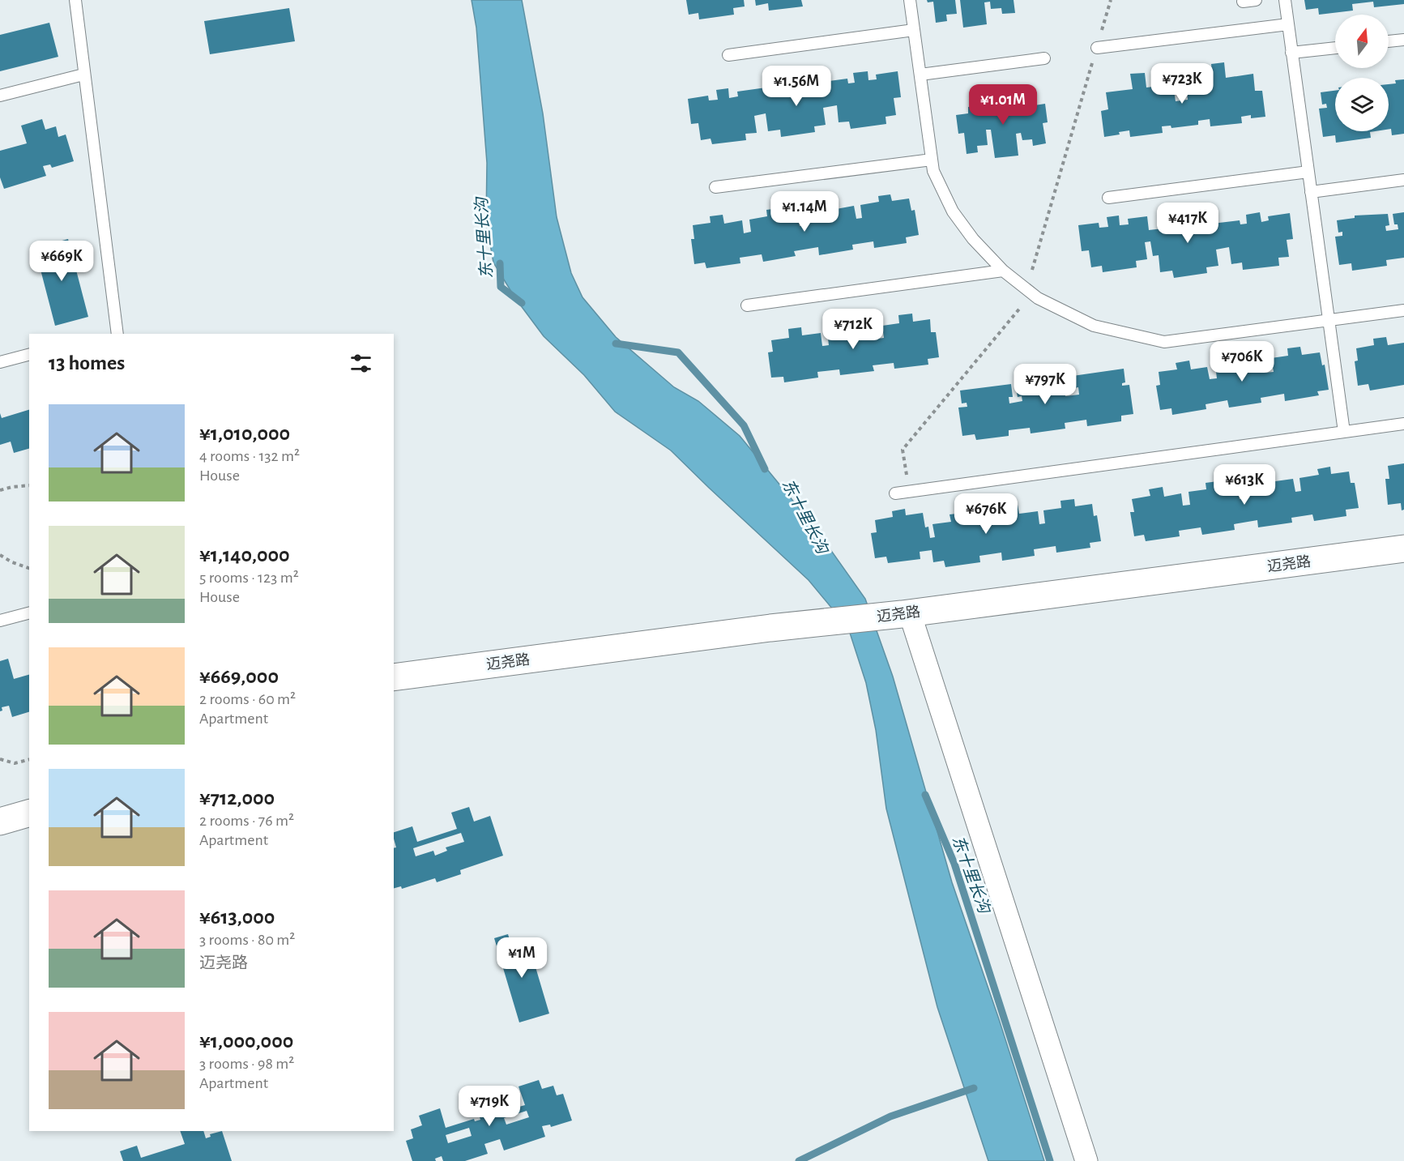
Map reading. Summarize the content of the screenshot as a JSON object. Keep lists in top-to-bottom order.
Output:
{
  "streets": {
    "street": ["迈尧路"]
  },
  "water": ["东十里长沟"],
  "north": "top",
  "page": {
    "price": [
      "¥723K",
      "¥1.56M",
      "¥1.01M",
      "¥1.14M",
      "¥417K",
      "¥669K",
      "¥712K",
      "¥706K",
      "¥797K",
      "¥613K",
      "¥676K",
      "¥1M",
      "¥719K"
    ],
    "heading": "13 homes",
    "list": [
      {
        "name": "¥1,010,000",
        "note": "4 rooms · 132 m² · House"
      },
      {
        "name": "¥1,140,000",
        "note": "5 rooms · 123 m² · House"
      },
      {
        "name": "¥669,000",
        "note": "2 rooms · 60 m² · Apartment"
      },
      {
        "name": "¥712,000",
        "note": "2 rooms · 76 m² · Apartment"
      },
      {
        "name": "¥613,000",
        "note": "3 rooms · 80 m² · 迈尧路"
      },
      {
        "name": "¥1,000,000",
        "note": "3 rooms · 98 m² · Apartment"
      }
    ]
  }
}
